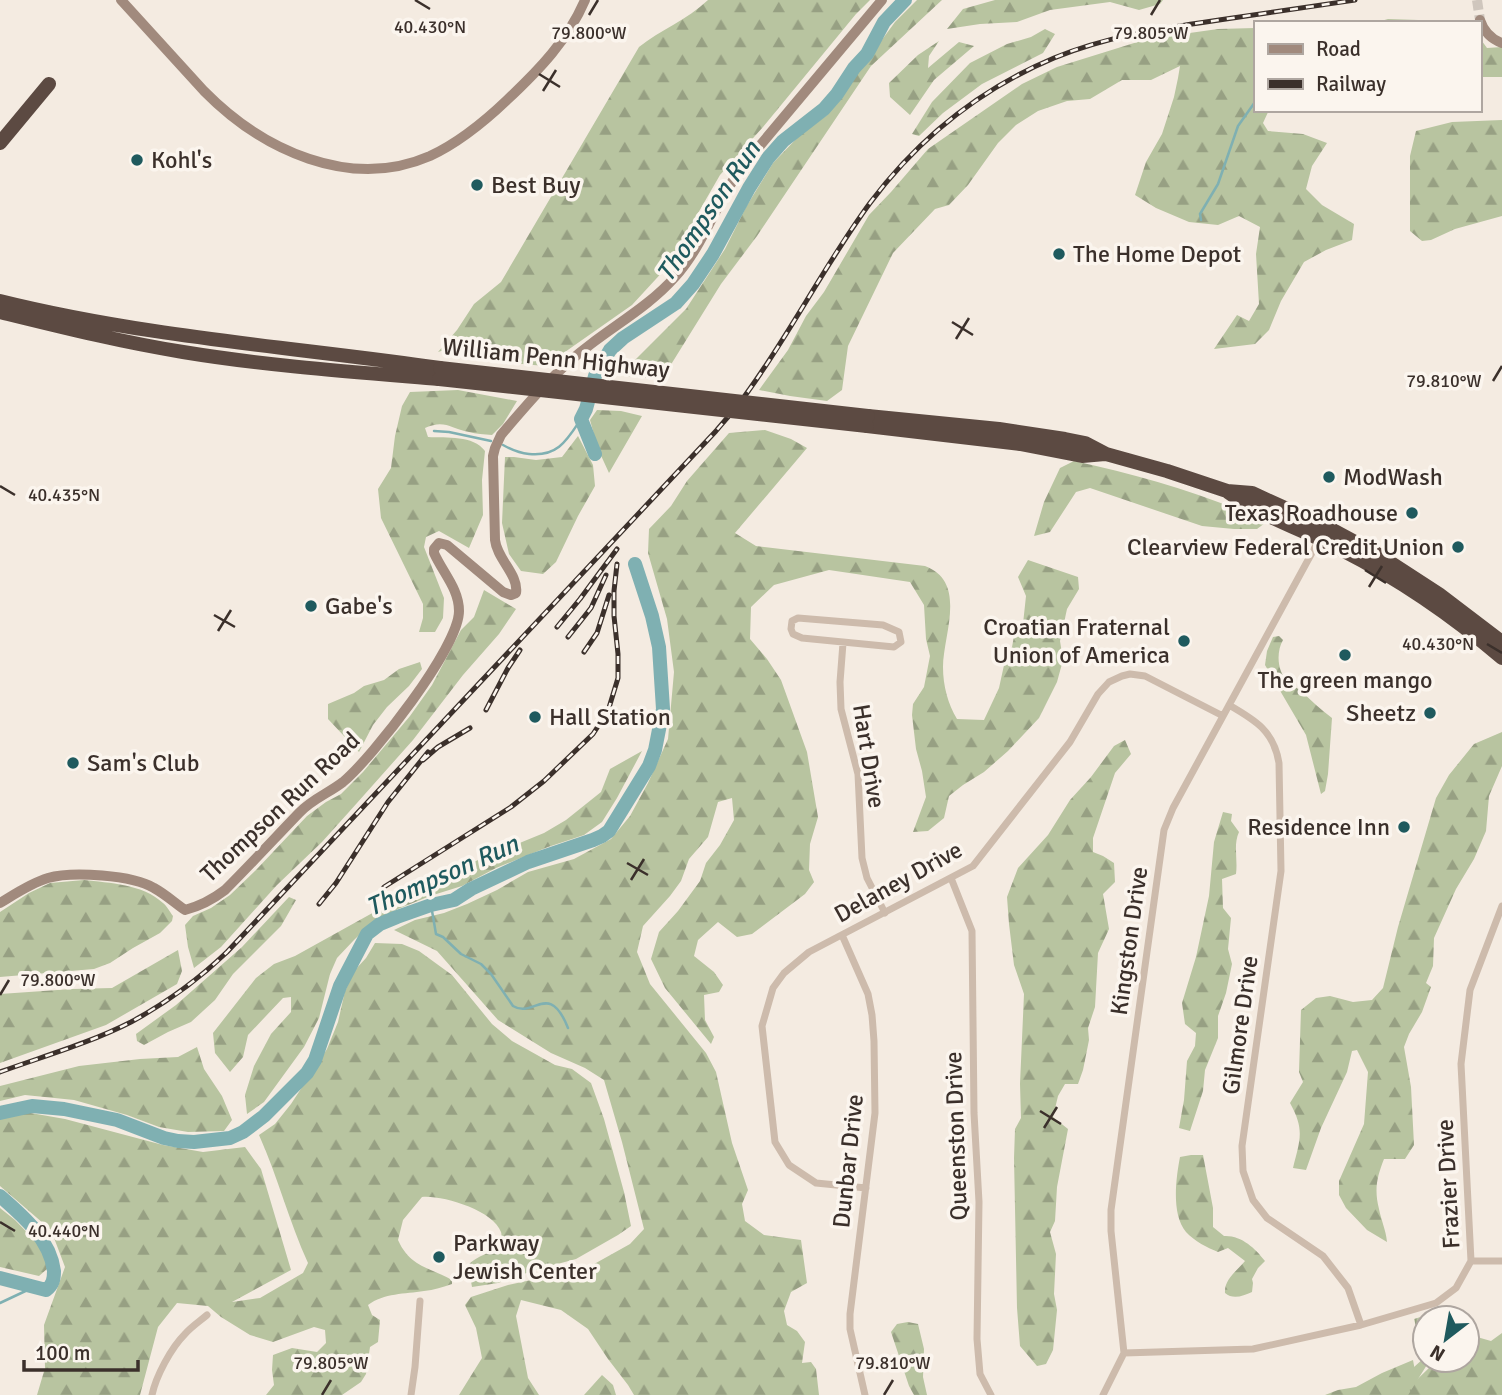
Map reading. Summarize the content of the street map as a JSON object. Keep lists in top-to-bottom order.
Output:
{
  "streets": {
    "highway": ["William Penn Highway"],
    "street": [
      "Hart Drive",
      "Thompson Run Road",
      "Delaney Drive",
      "Kingston Drive",
      "Gilmore Drive",
      "Queenston Drive",
      "Dunbar Drive",
      "Frazier Drive"
    ]
  },
  "crossings": [
    ["William Penn Highway", "Kingston Drive"],
    ["Hart Drive", "Delaney Drive"],
    ["Delaney Drive", "Kingston Drive"],
    ["Delaney Drive", "Queenston Drive"],
    ["Delaney Drive", "Dunbar Drive"],
    ["Kingston Drive", "Gilmore Drive"],
    ["Kingston Drive", "Frazier Drive"],
    ["Gilmore Drive", "Frazier Drive"]
  ],
  "water": ["Thompson Run"],
  "places": [
    "Kohl's",
    "Best Buy",
    "The Home Depot",
    "ModWash",
    "Texas Roadhouse",
    "Clearview Federal Credit Union",
    "Gabe's",
    "Croatian Fraternal Union of America",
    "The green mango",
    "Sheetz",
    "Hall Station",
    "Sam's Club",
    "Residence Inn",
    "Parkway Jewish Center"
  ],
  "legend": ["Road", "Railway"],
  "scale_bar": "100 m",
  "north": "bottom left",
  "coordinates": [
    "40.430°N",
    "79.800°W",
    "79.805°W",
    "79.810°W",
    "40.435°N",
    "40.440°N"
  ]
}
